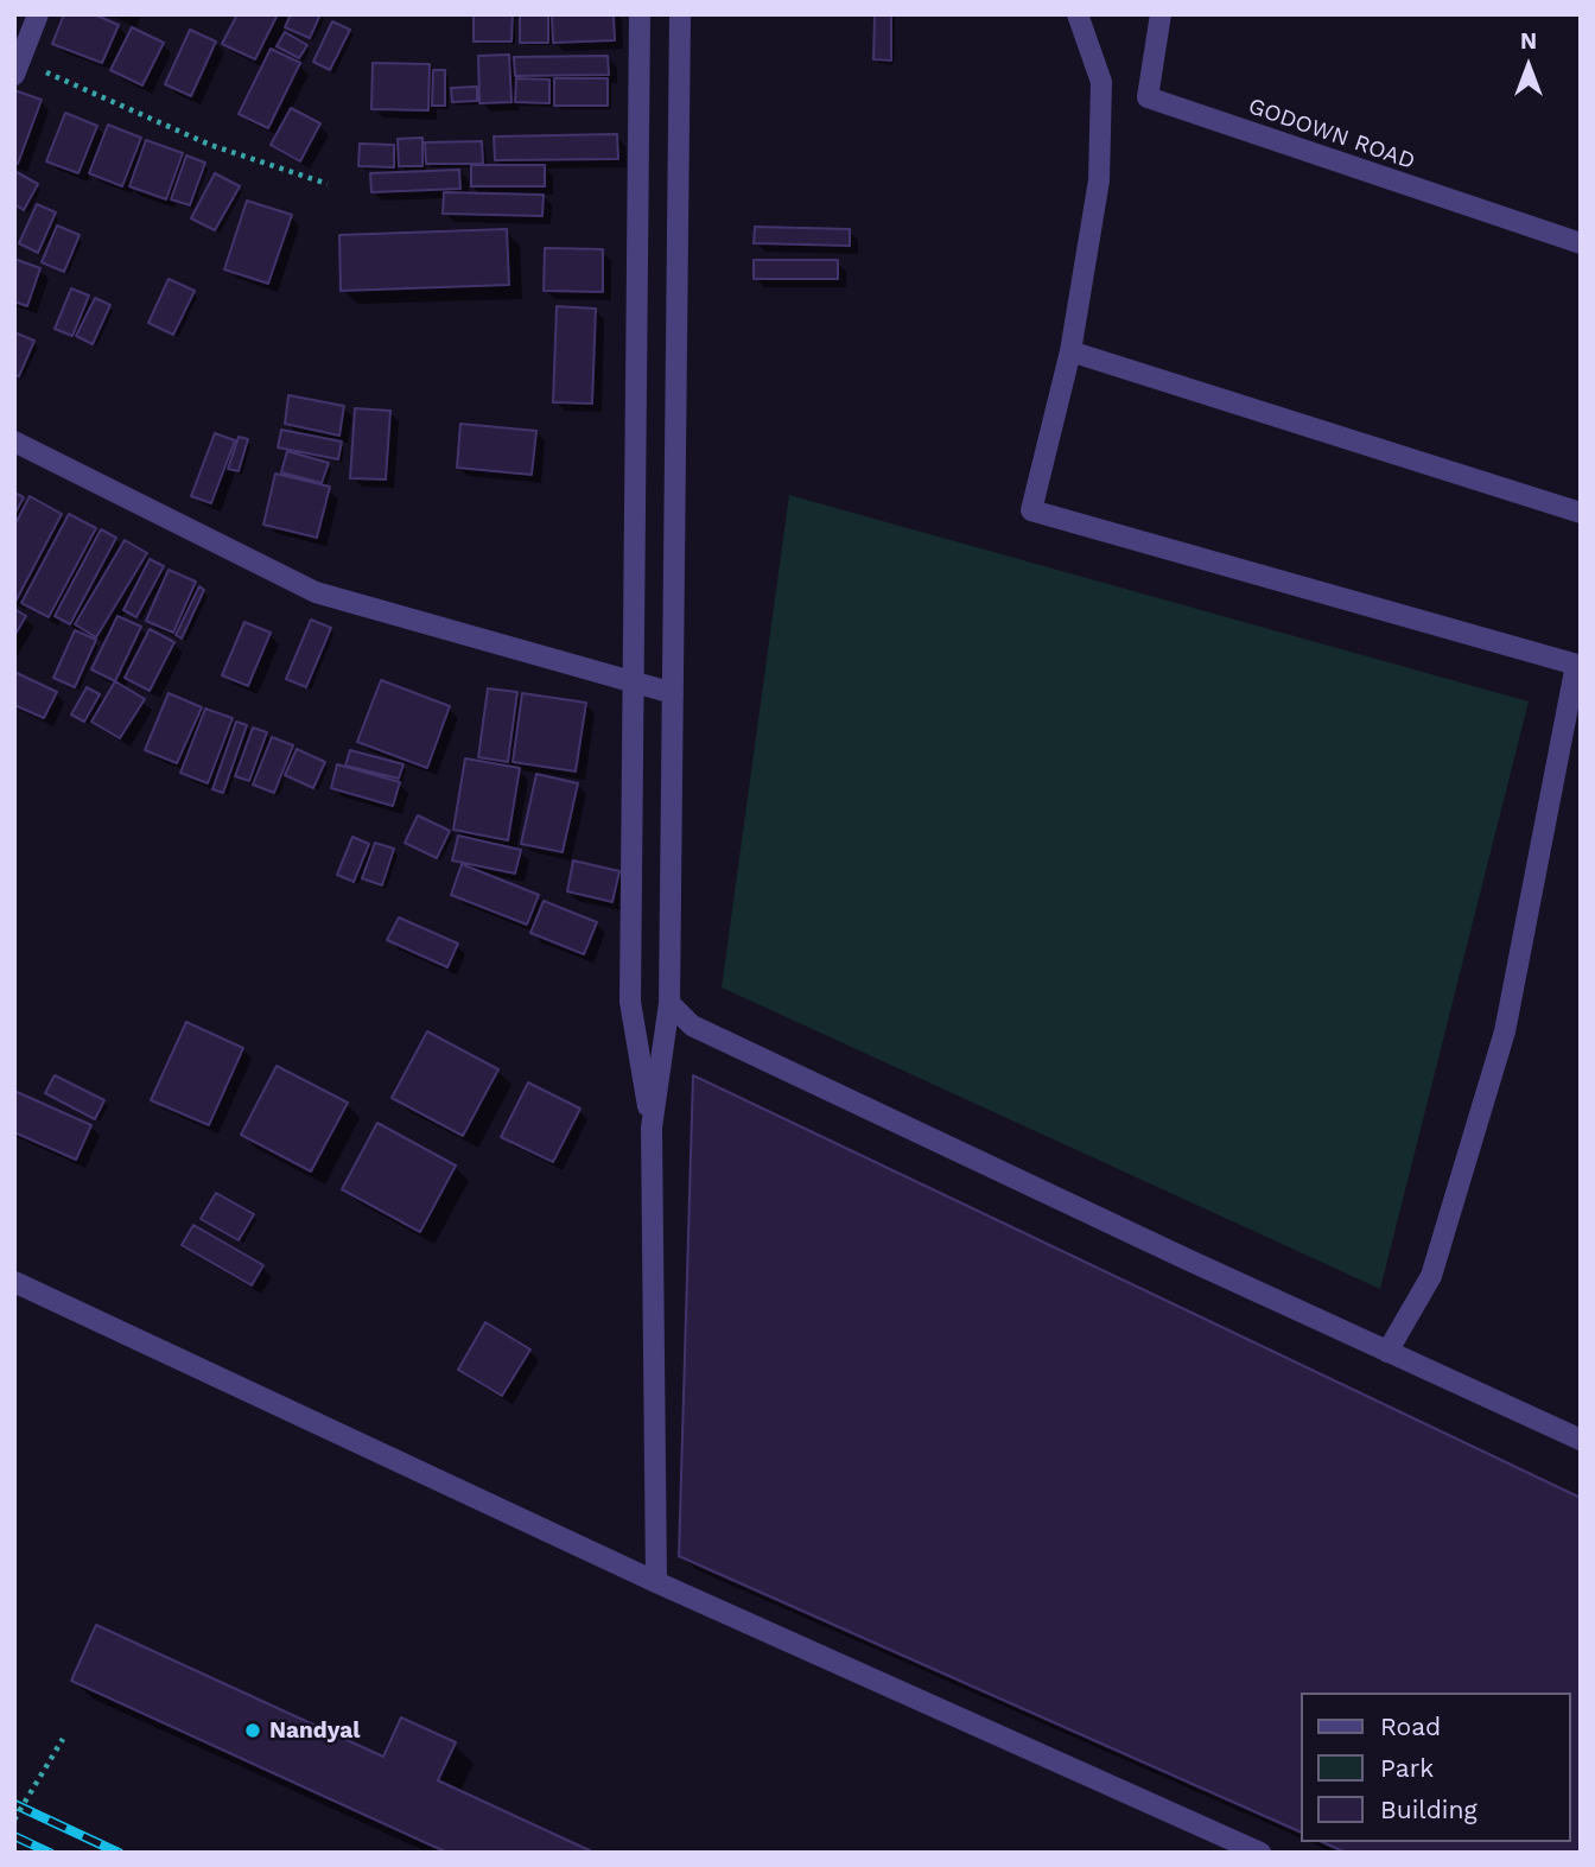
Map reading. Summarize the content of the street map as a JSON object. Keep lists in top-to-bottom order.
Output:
{
  "streets": {
    "street": ["GODOWN ROAD"]
  },
  "places": ["Nandyal"],
  "legend": ["Road", "Park", "Building"],
  "north": "top"
}
